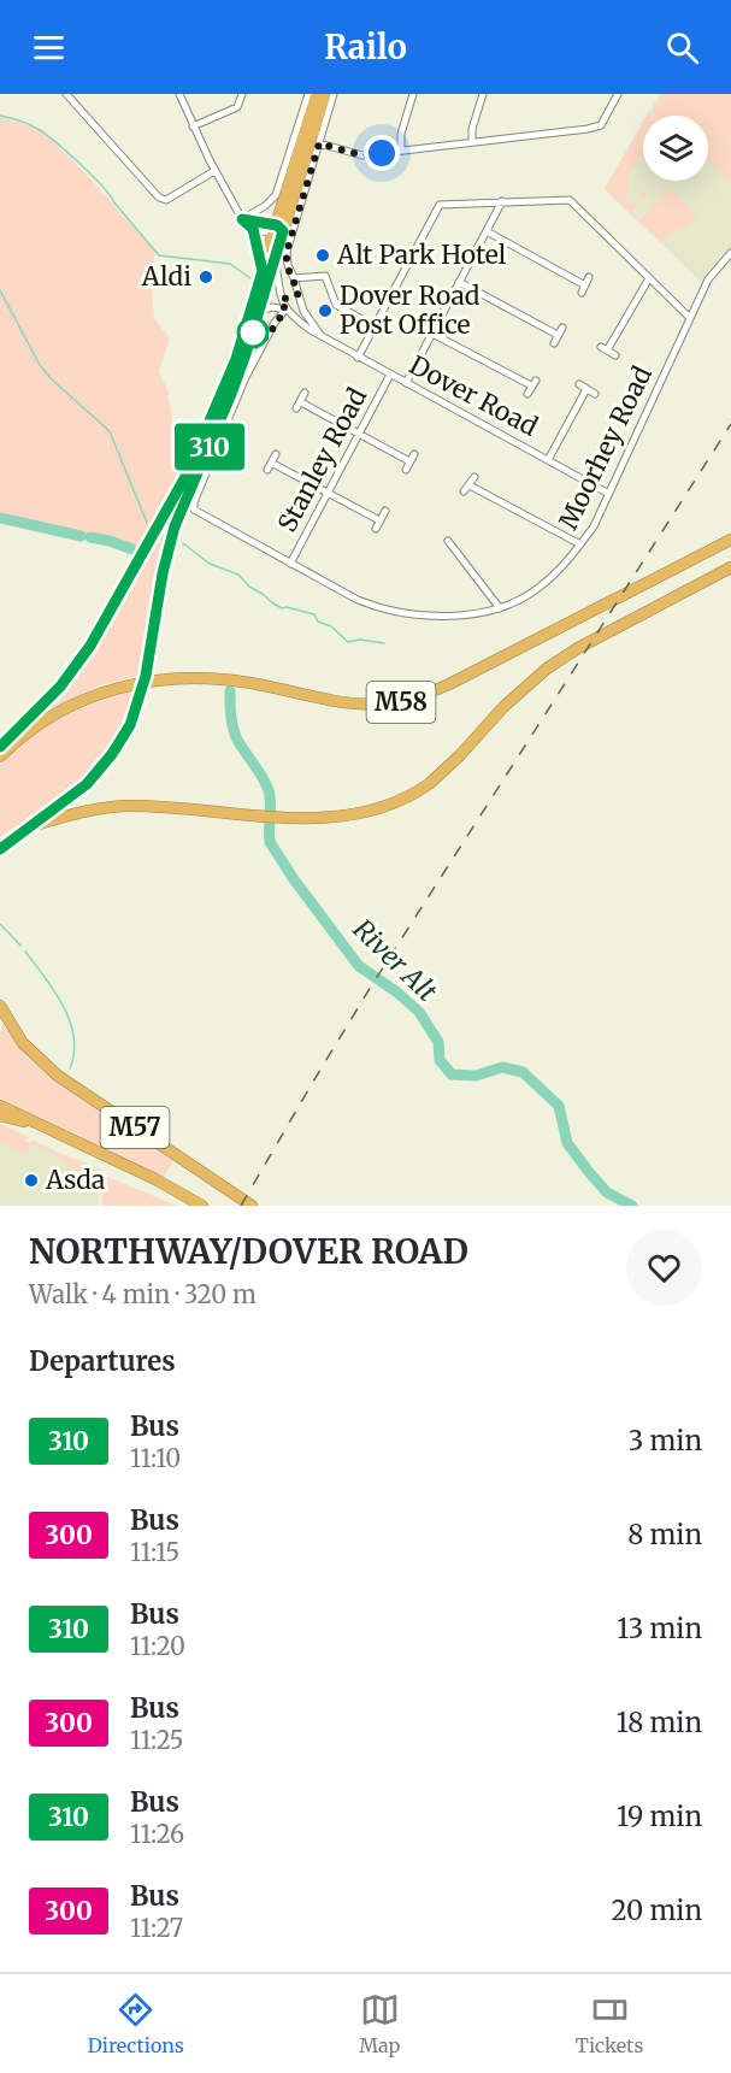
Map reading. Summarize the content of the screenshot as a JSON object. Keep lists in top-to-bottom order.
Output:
{
  "streets": {
    "highway": ["M58", "M57"],
    "street": ["Dover Road", "Moorhey Road", "Stanley Road"]
  },
  "crossings": [
    ["Dover Road", "Moorhey Road"],
    ["Dover Road", "Stanley Road"],
    ["Moorhey Road", "Stanley Road"]
  ],
  "water": ["River Alt"],
  "places": [
    "Alt Park Hotel",
    "Aldi",
    "Dover Road Post Office",
    "Asda"
  ],
  "lines": ["bus line 310"],
  "page": {
    "header": "Railo",
    "on_map": "310",
    "heading": [
      ["NORTHWAY/DOVER ROAD", "Walk · 4 min · 320 m"],
      "Departures"
    ],
    "list": [
      {
        "mark": "310",
        "name": "Bus",
        "note": "11:10",
        "value": "3 min"
      },
      {
        "mark": "300",
        "name": "Bus",
        "note": "11:15",
        "value": "8 min"
      },
      {
        "mark": "310",
        "name": "Bus",
        "note": "11:20",
        "value": "13 min"
      },
      {
        "mark": "300",
        "name": "Bus",
        "note": "11:25",
        "value": "18 min"
      },
      {
        "mark": "310",
        "name": "Bus",
        "note": "11:26",
        "value": "19 min"
      },
      {
        "mark": "300",
        "name": "Bus",
        "note": "11:27",
        "value": "20 min"
      }
    ],
    "tabs": ["Directions", "Map", "Tickets"]
  }
}
